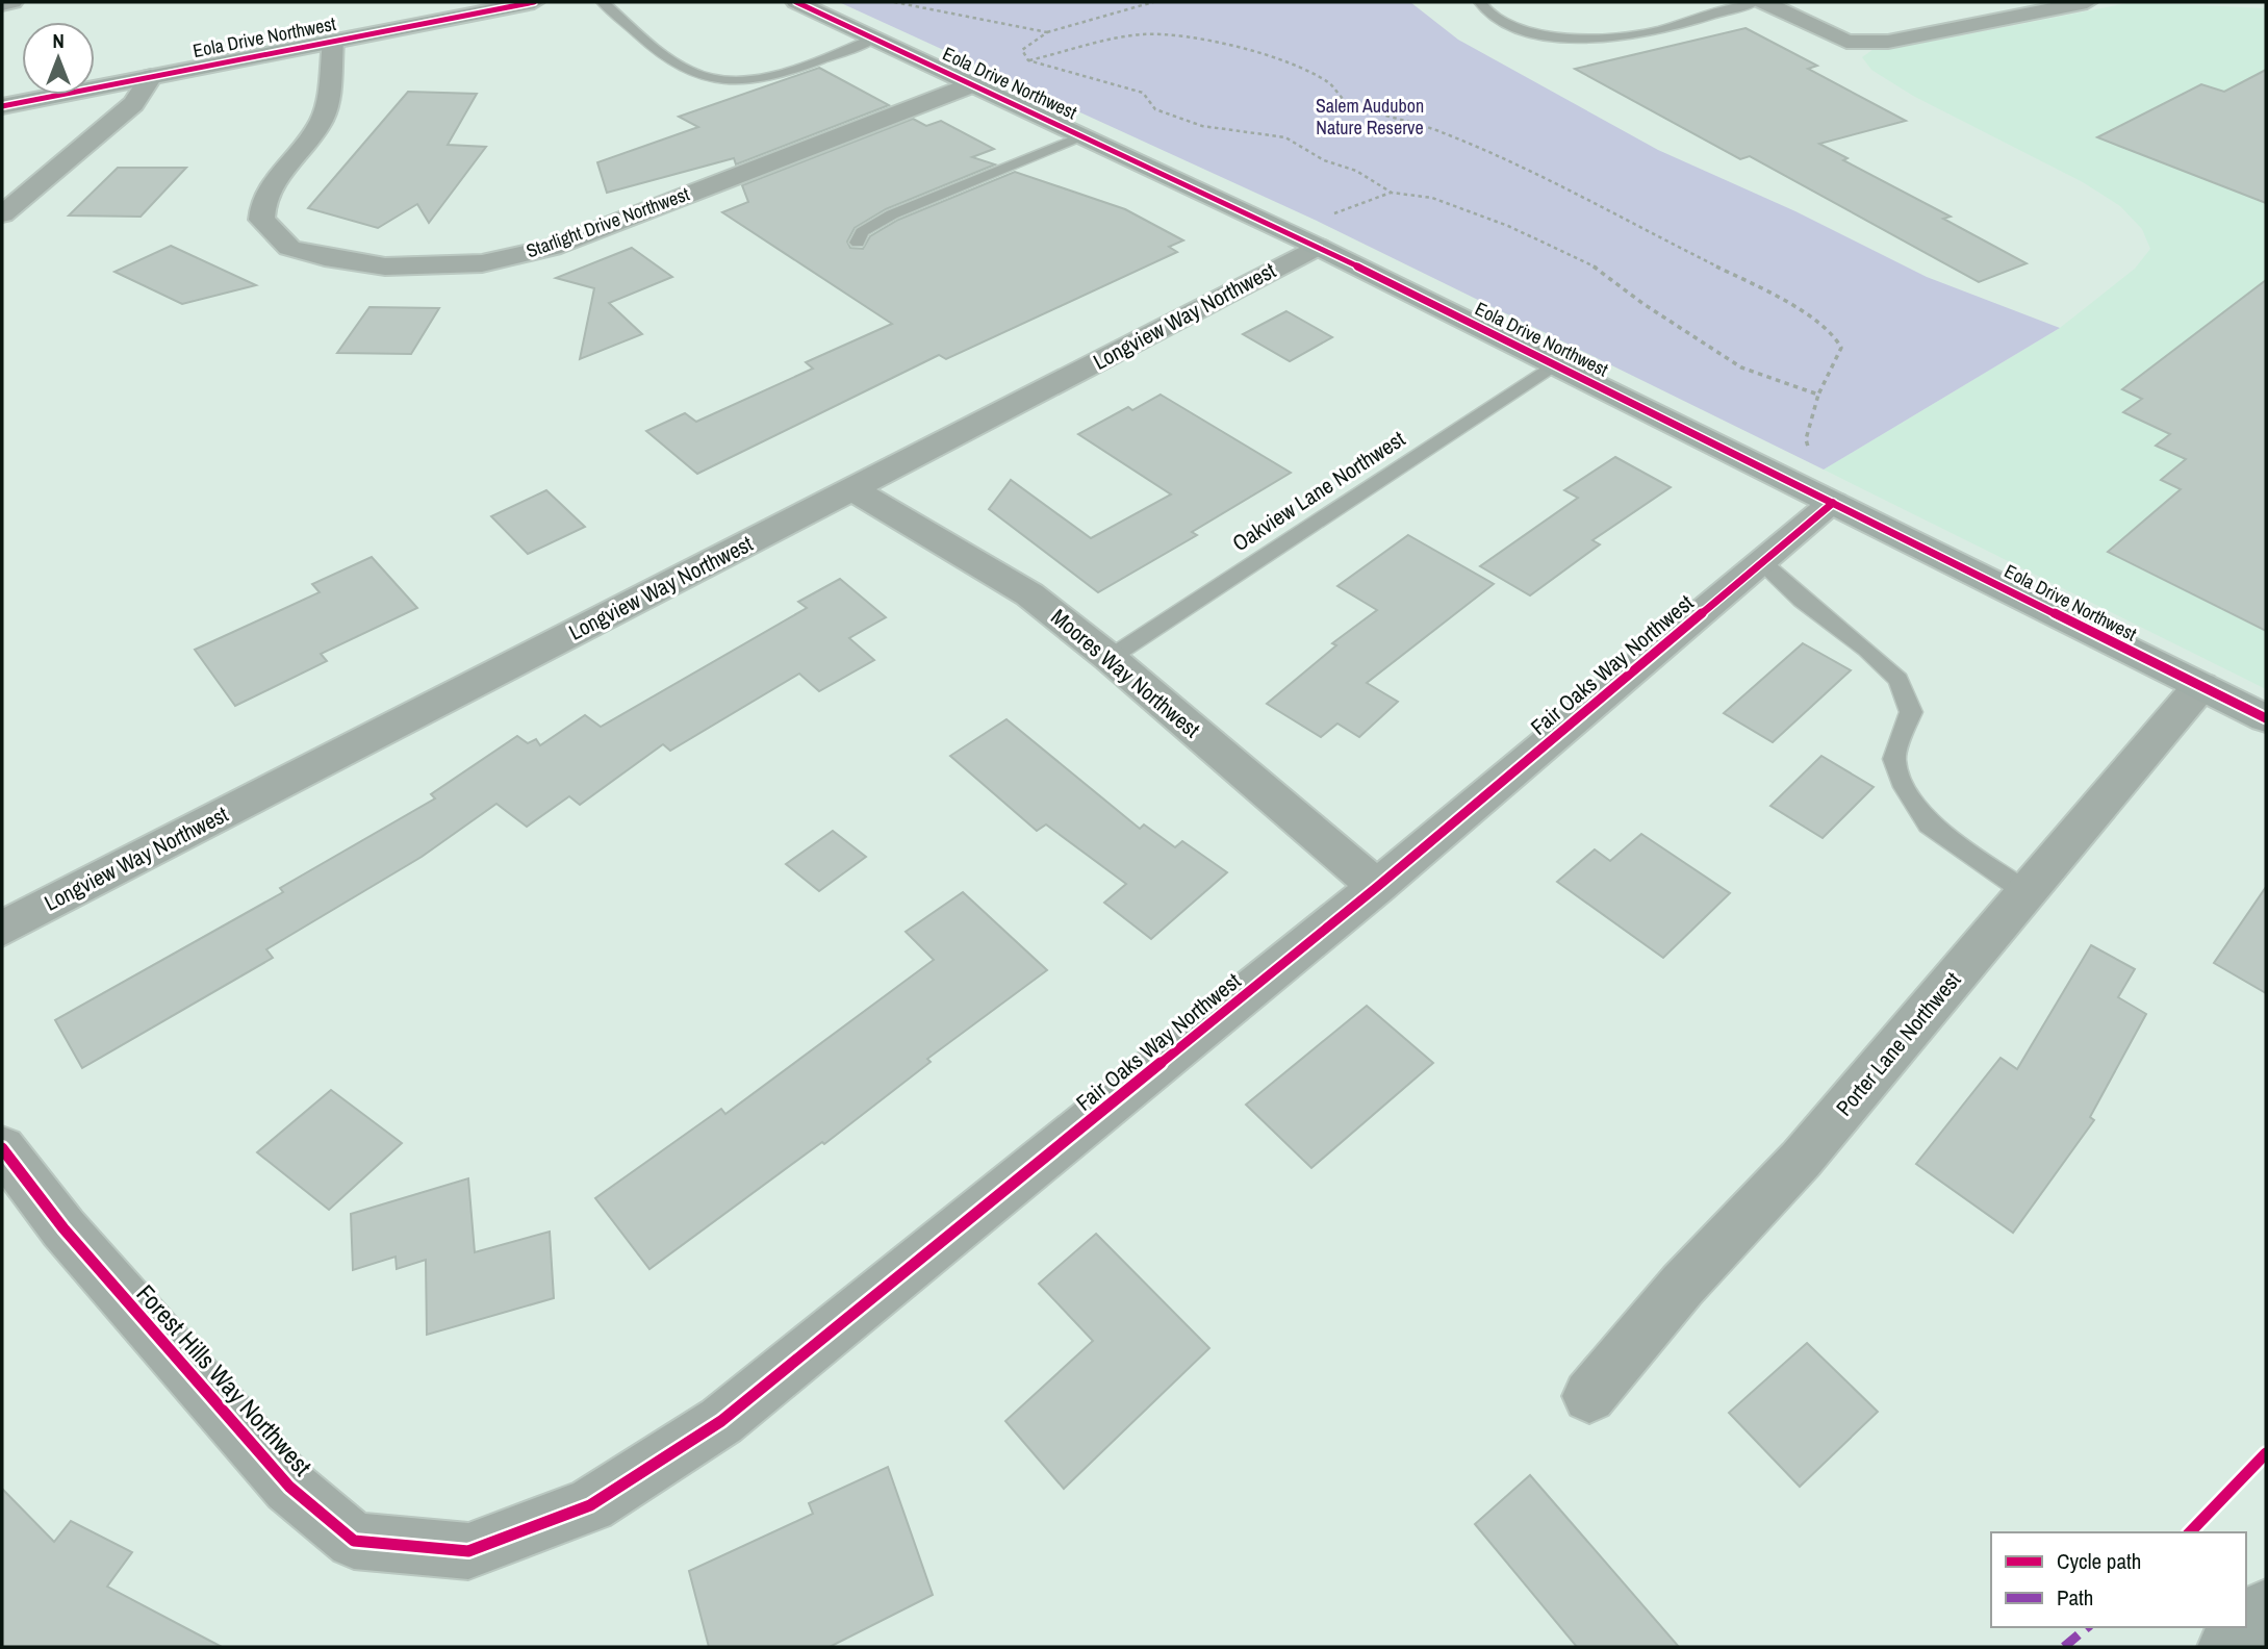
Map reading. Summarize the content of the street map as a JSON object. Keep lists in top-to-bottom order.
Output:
{
  "streets": {
    "main road": ["Eola Drive Northwest"],
    "street": [
      "Starlight Drive Northwest",
      "Longview Way Northwest",
      "Fair Oaks Way Northwest",
      "Moores Way Northwest",
      "Porter Lane Northwest",
      "Forest Hills Way Northwest"
    ],
    "lane": ["Oakview Lane Northwest"]
  },
  "crossings": [
    ["Eola Drive Northwest", "Starlight Drive Northwest"],
    ["Eola Drive Northwest", "Longview Way Northwest"],
    ["Eola Drive Northwest", "Oakview Lane Northwest"],
    ["Eola Drive Northwest", "Fair Oaks Way Northwest"],
    ["Eola Drive Northwest", "Porter Lane Northwest"],
    ["Longview Way Northwest", "Moores Way Northwest"],
    ["Oakview Lane Northwest", "Moores Way Northwest"],
    ["Fair Oaks Way Northwest", "Moores Way Northwest"],
    ["Fair Oaks Way Northwest", "Forest Hills Way Northwest"]
  ],
  "parks": ["Salem Audubon Nature Reserve"],
  "legend": ["Cycle path", "Path"],
  "north": "top"
}
